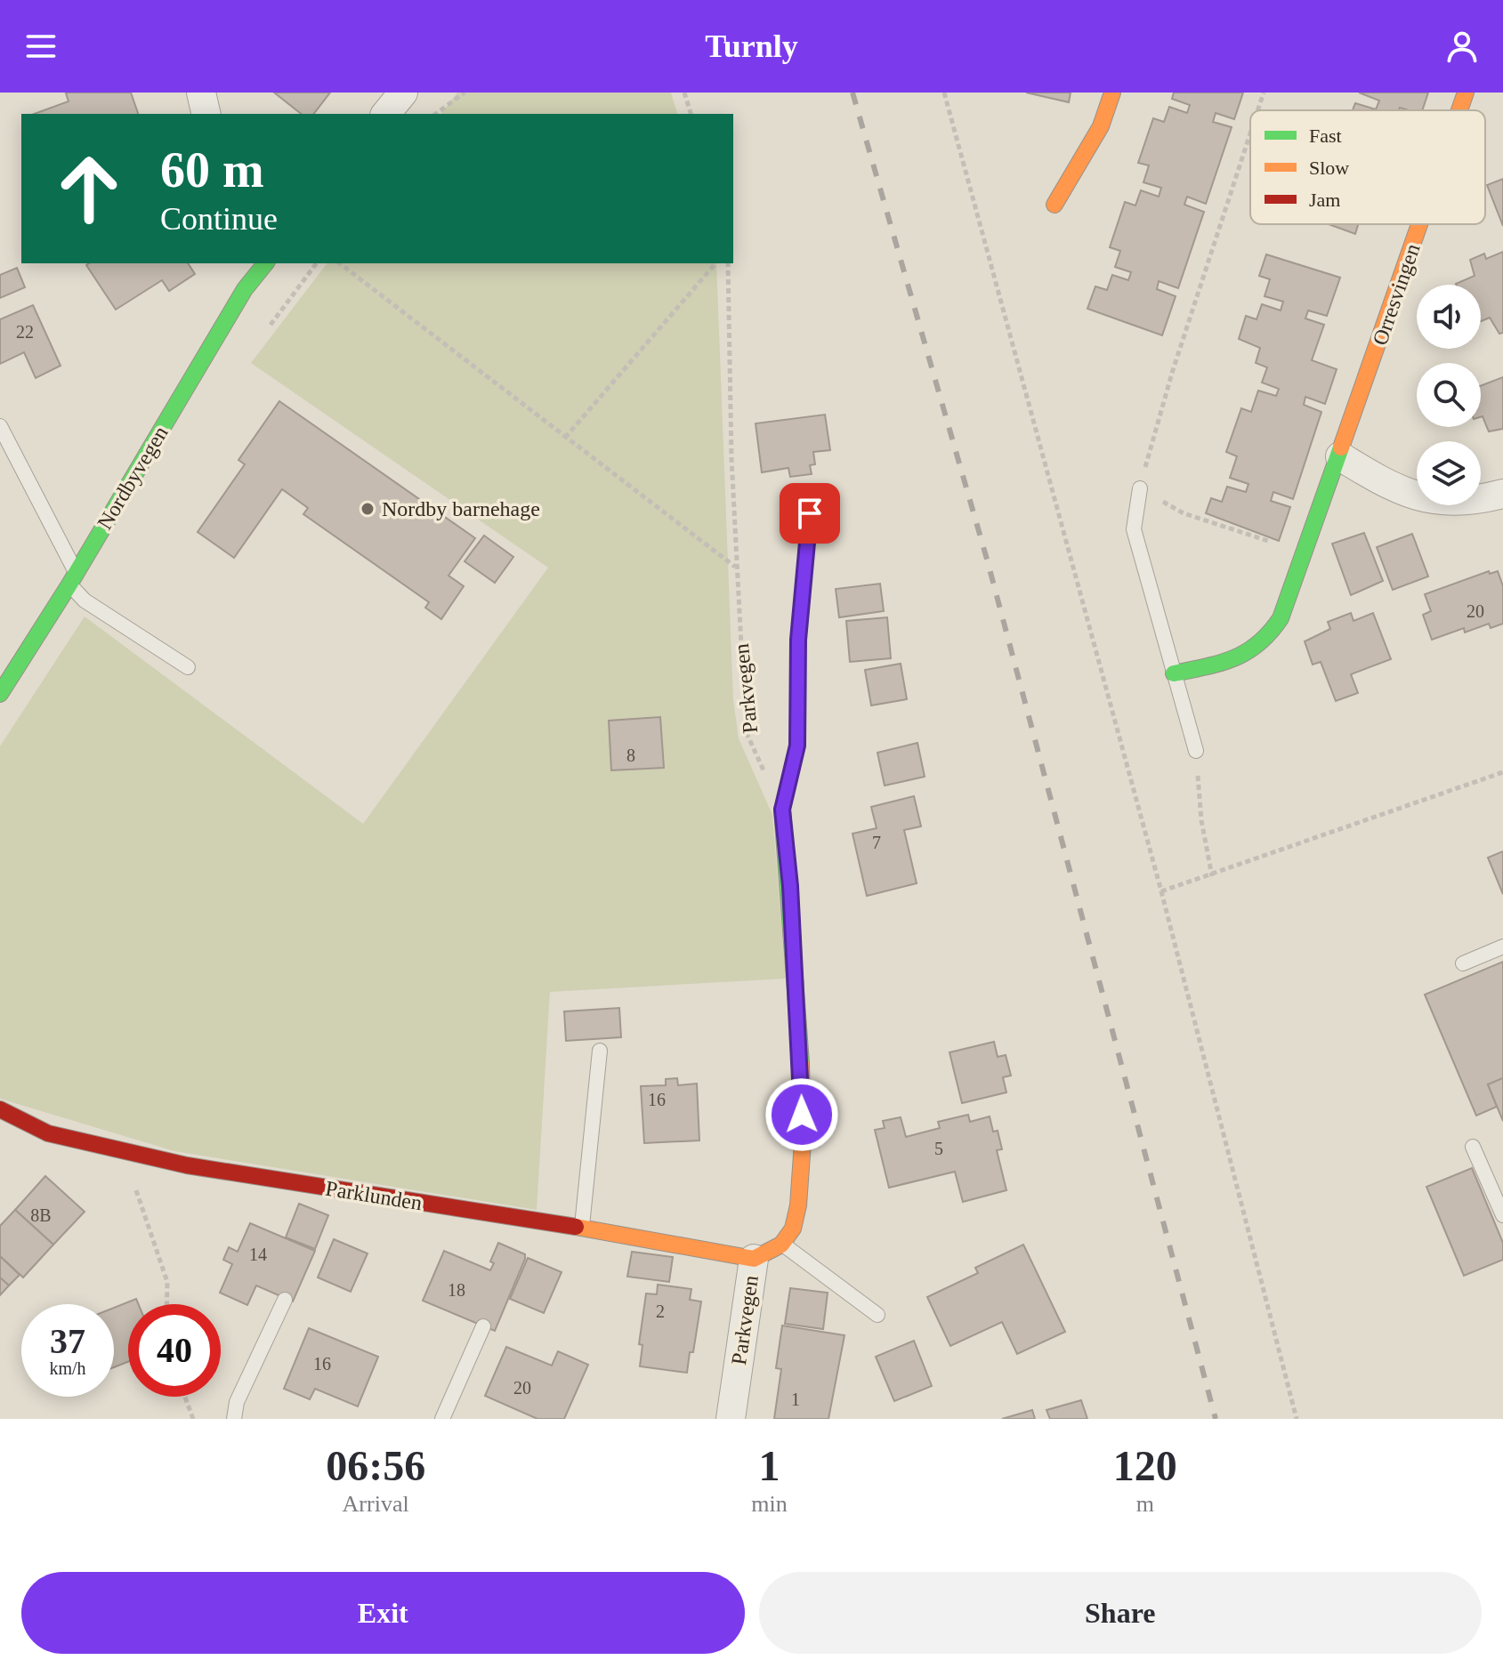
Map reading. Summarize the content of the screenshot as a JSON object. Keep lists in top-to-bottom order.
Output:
{
  "streets": {
    "street": [
      "Orresvingen",
      "Nordbyvegen",
      "Parkvegen",
      "Parklunden"
    ]
  },
  "crossings": [
    ["Parkvegen", "Parklunden"]
  ],
  "places": ["Nordby barnehage"],
  "house_numbers": [
    "22",
    "20",
    "8",
    "7",
    "16",
    "5",
    "8B",
    "14",
    "18",
    "2",
    "16",
    "20",
    "1"
  ],
  "legend": ["Fast", "Slow", "Jam"],
  "page": {
    "header": "Turnly",
    "turn": ["60 m", "Continue"],
    "speed": "37 km/h",
    "limit": "40",
    "eta": [
      "06:56",
      "Arrival",
      "1",
      "min",
      "120",
      "m"
    ],
    "buttons": ["Exit", "Share"]
  }
}
